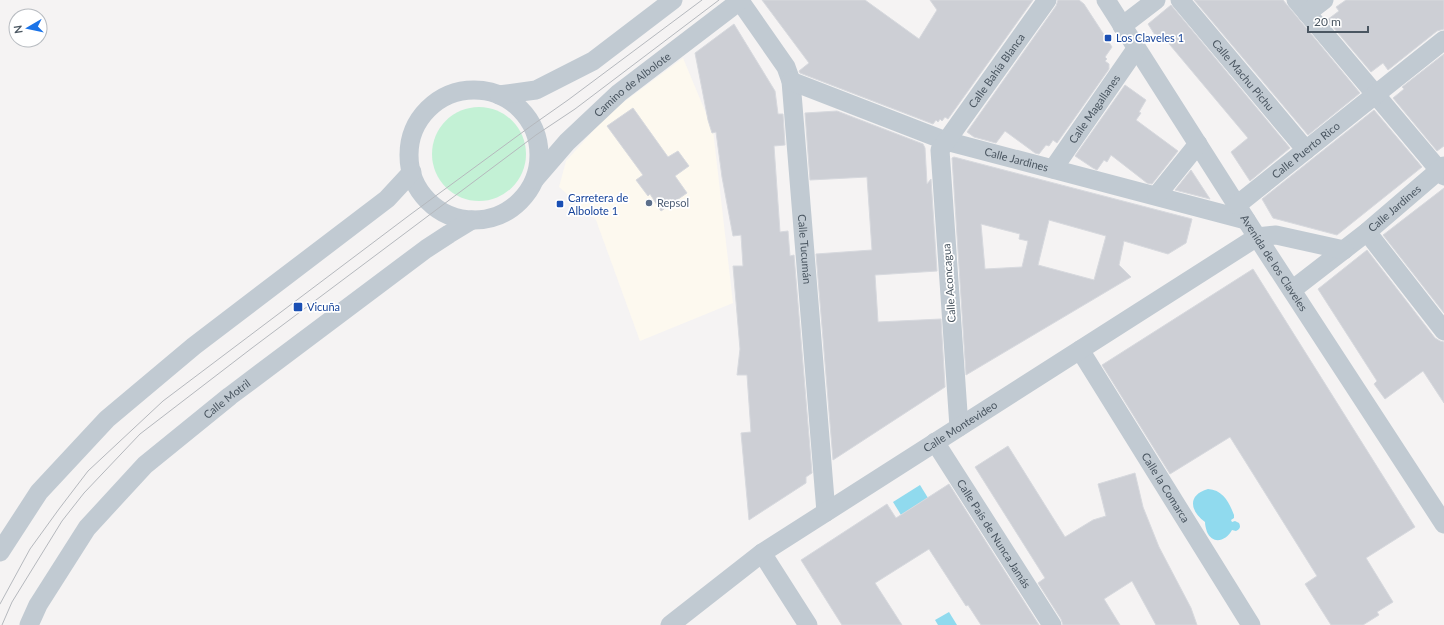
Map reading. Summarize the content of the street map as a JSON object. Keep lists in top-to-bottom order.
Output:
{
  "streets": {
    "street": [
      "Calle Bahía Blanca",
      "Calle Machu Pichu",
      "Camino de Albolote",
      "Calle Magallanes",
      "Calle Puerto Rico",
      "Calle Jardines",
      "Calle Tucumán",
      "Avenida de los Claveles",
      "Calle Aconcagua",
      "Calle Motril",
      "Calle Montevideo",
      "Calle la Comarca",
      "Calle País de Nunca Jamás"
    ]
  },
  "crossings": [
    ["Calle Bahía Blanca", "Calle Jardines"],
    ["Calle Bahía Blanca", "Calle Aconcagua"],
    ["Calle Machu Pichu", "Calle Puerto Rico"],
    ["Camino de Albolote", "Calle Tucumán"],
    ["Camino de Albolote", "Calle Motril"],
    ["Calle Magallanes", "Calle Jardines"],
    ["Calle Magallanes", "Avenida de los Claveles"],
    ["Calle Puerto Rico", "Calle Jardines"],
    ["Calle Puerto Rico", "Avenida de los Claveles"],
    ["Calle Jardines", "Calle Tucumán"],
    ["Calle Jardines", "Avenida de los Claveles"],
    ["Calle Jardines", "Calle Aconcagua"],
    ["Calle Tucumán", "Calle Montevideo"],
    ["Avenida de los Claveles", "Calle Montevideo"],
    ["Calle Aconcagua", "Calle Montevideo"],
    ["Calle Montevideo", "Calle la Comarca"],
    ["Calle Montevideo", "Calle País de Nunca Jamás"]
  ],
  "places": {
    "transit": ["Los Claveles 1", "Carretera de Albolote 1", "Vicuña"],
    "other": ["Repsol"]
  },
  "scale_bar": "20 m",
  "north": "left"
}
